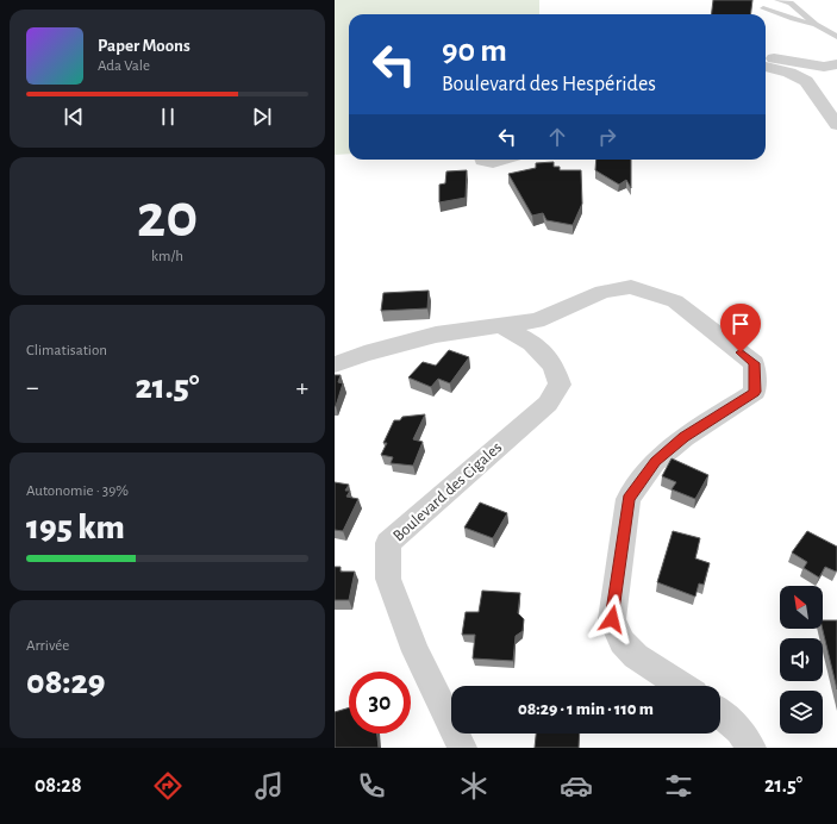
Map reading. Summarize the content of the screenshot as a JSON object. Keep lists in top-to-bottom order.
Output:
{
  "streets": {
    "street": ["Boulevard des Cigales"]
  },
  "north": "top left",
  "page": {
    "turn": ["90 m", "Boulevard des Hespérides"],
    "song": ["Paper Moons", "Ada Vale"],
    "tile": [
      ["20", "km/h"],
      "Climatisation",
      ["Autonomie · 39%", "195 km"],
      ["Arrivée", "08:29"]
    ],
    "heat": ["−", "21.5°", "+"],
    "limit": "30",
    "trip": "08:29 · 1 min · 110 m",
    "tabs": ["08:28", "21.5°"]
  }
}
